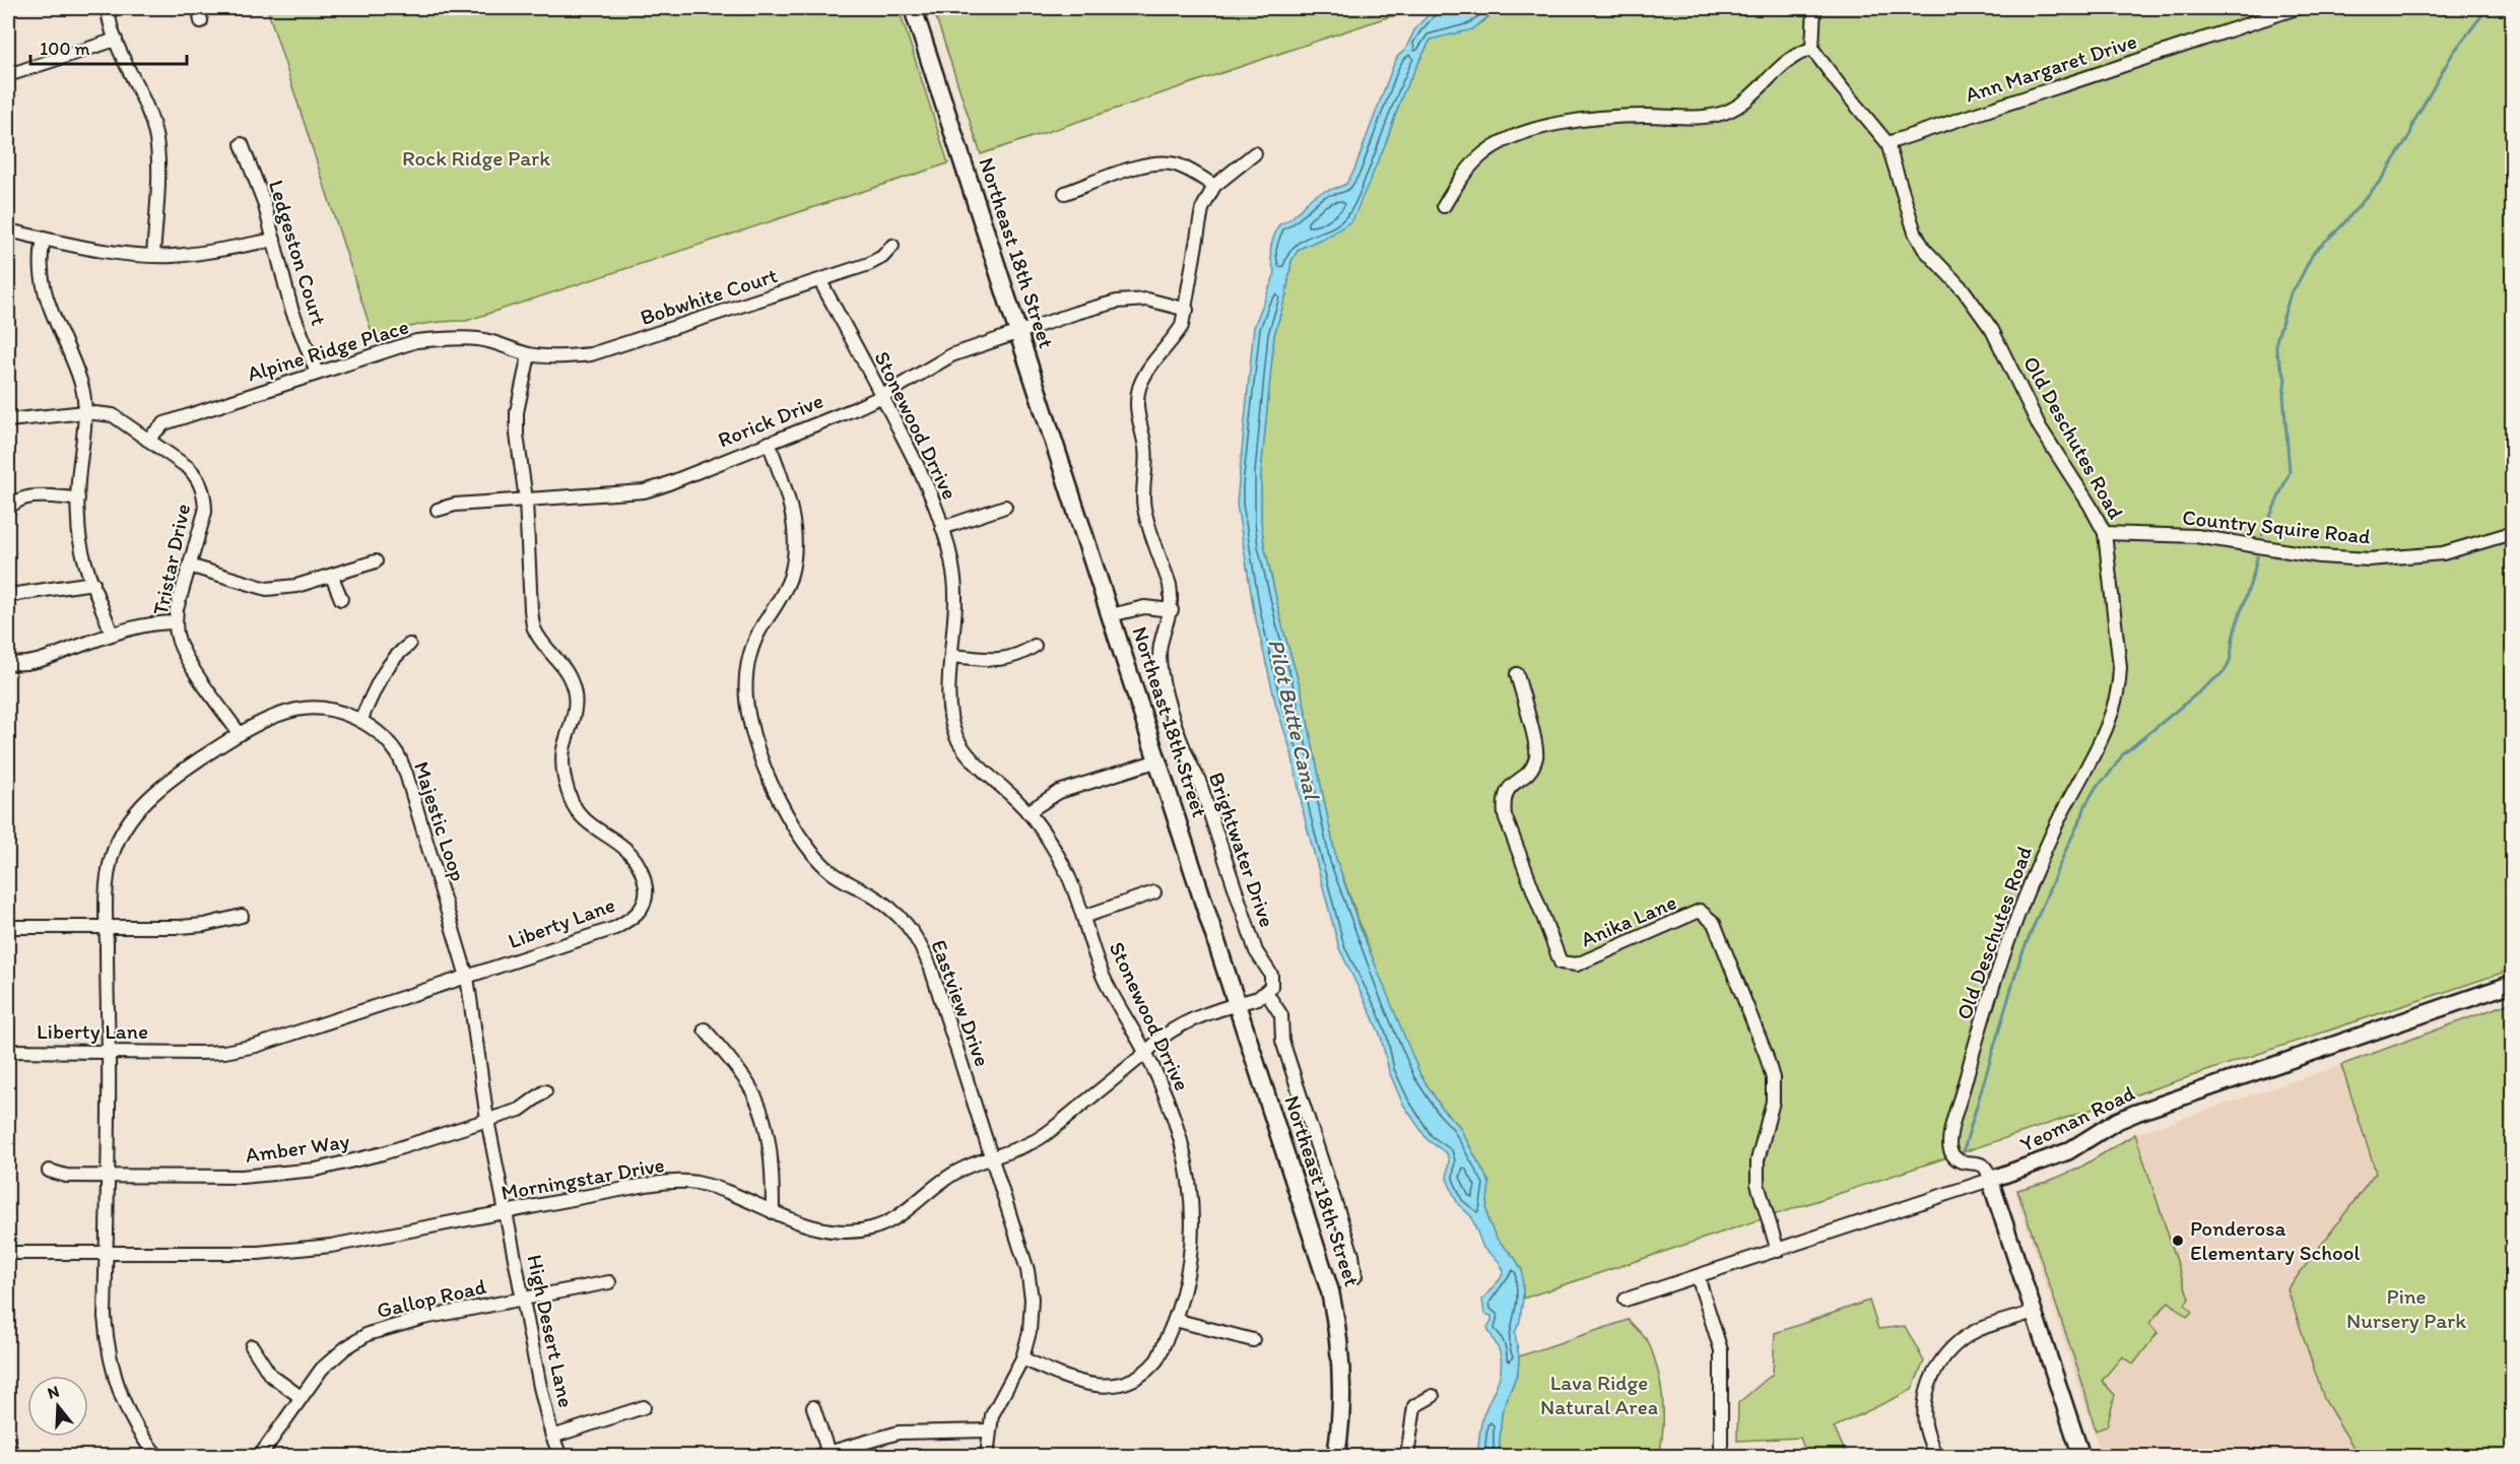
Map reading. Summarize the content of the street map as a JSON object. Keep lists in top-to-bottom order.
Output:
{
  "streets": {
    "main road": ["Northeast 18th Street"],
    "street": [
      "Ann Margaret Drive",
      "Ledgeston Court",
      "Bobwhite Court",
      "Alpine Ridge Place",
      "Rorick Drive",
      "Stonewood Drrive",
      "Old Deschutes Road",
      "Country Squire Road",
      "Tristar Drive",
      "Majestic Loop",
      "Brightwater Drive",
      "Anika Lane",
      "Liberty Lane",
      "Eastview Drive",
      "Yeoman Road",
      "Amber Way",
      "Morningstar Drive",
      "Gallop Road",
      "High Desert Lane"
    ]
  },
  "crossings": [
    ["Ann Margaret Drive", "Old Deschutes Road"],
    ["Ledgeston Court", "Alpine Ridge Place"],
    ["Northeast 18th Street", "Rorick Drive"],
    ["Northeast 18th Street", "Morningstar Drive"],
    ["Bobwhite Court", "Alpine Ridge Place"],
    ["Bobwhite Court", "Stonewood Drrive"],
    ["Bobwhite Court", "Liberty Lane"],
    ["Alpine Ridge Place", "Tristar Drive"],
    ["Alpine Ridge Place", "Liberty Lane"],
    ["Rorick Drive", "Stonewood Drrive"],
    ["Rorick Drive", "Brightwater Drive"],
    ["Rorick Drive", "Liberty Lane"],
    ["Rorick Drive", "Eastview Drive"],
    ["Stonewood Drrive", "Eastview Drive"],
    ["Stonewood Drrive", "Morningstar Drive"],
    ["Old Deschutes Road", "Country Squire Road"],
    ["Old Deschutes Road", "Yeoman Road"],
    ["Tristar Drive", "Majestic Loop"],
    ["Majestic Loop", "Liberty Lane"],
    ["Majestic Loop", "Amber Way"],
    ["Majestic Loop", "Morningstar Drive"],
    ["Majestic Loop", "High Desert Lane"],
    ["Anika Lane", "Yeoman Road"],
    ["Eastview Drive", "Morningstar Drive"],
    ["Morningstar Drive", "High Desert Lane"],
    ["Gallop Road", "High Desert Lane"]
  ],
  "water": ["Pilot Butte Canal"],
  "parks": ["Rock Ridge Park", "Pine Nursery Park", "Lava Ridge Natural Area"],
  "places": ["Ponderosa Elementary School"],
  "scale_bar": "100 m",
  "north": "top"
}
